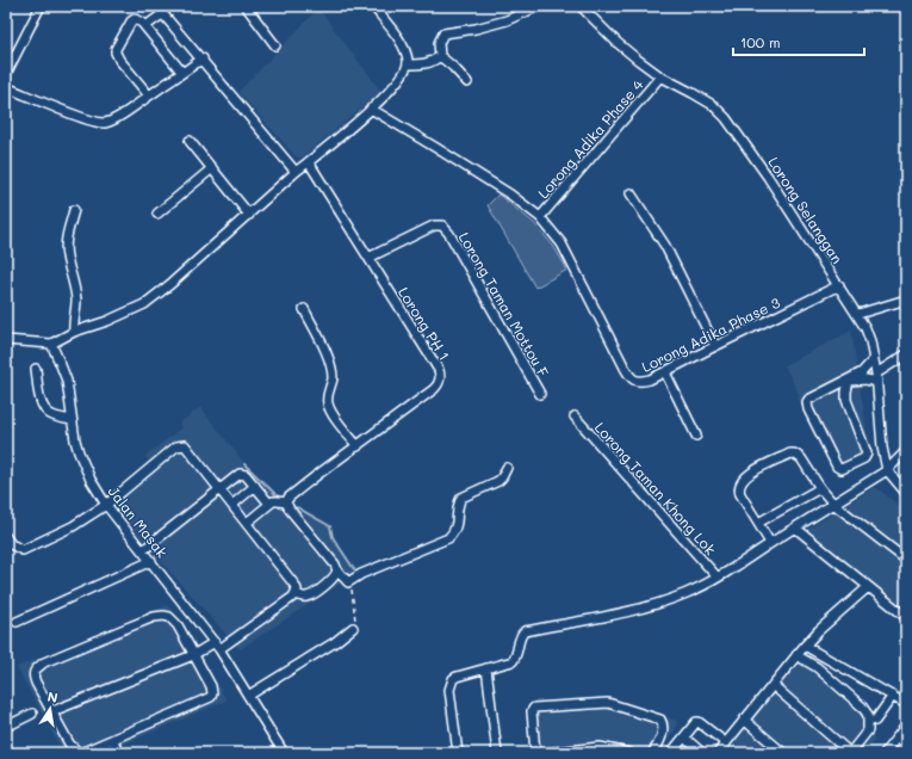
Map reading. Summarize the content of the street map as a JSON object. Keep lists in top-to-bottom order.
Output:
{
  "streets": {
    "street": [
      "Lorong Adika Phase 4",
      "Lorong Selanggan",
      "Lorong Taman Mottou F",
      "Lorong PH 1",
      "Lorong Adika Phase 3",
      "Lorong Taman Khong Lok",
      "Jalan Masak"
    ]
  },
  "crossings": [
    ["Lorong Adika Phase 4", "Lorong Selanggan"],
    ["Lorong Adika Phase 4", "Lorong Adika Phase 3"],
    ["Lorong Selanggan", "Lorong Adika Phase 3"],
    ["Lorong Taman Mottou F", "Lorong PH 1"]
  ],
  "scale_bar": "100 m",
  "north": "top"
}
